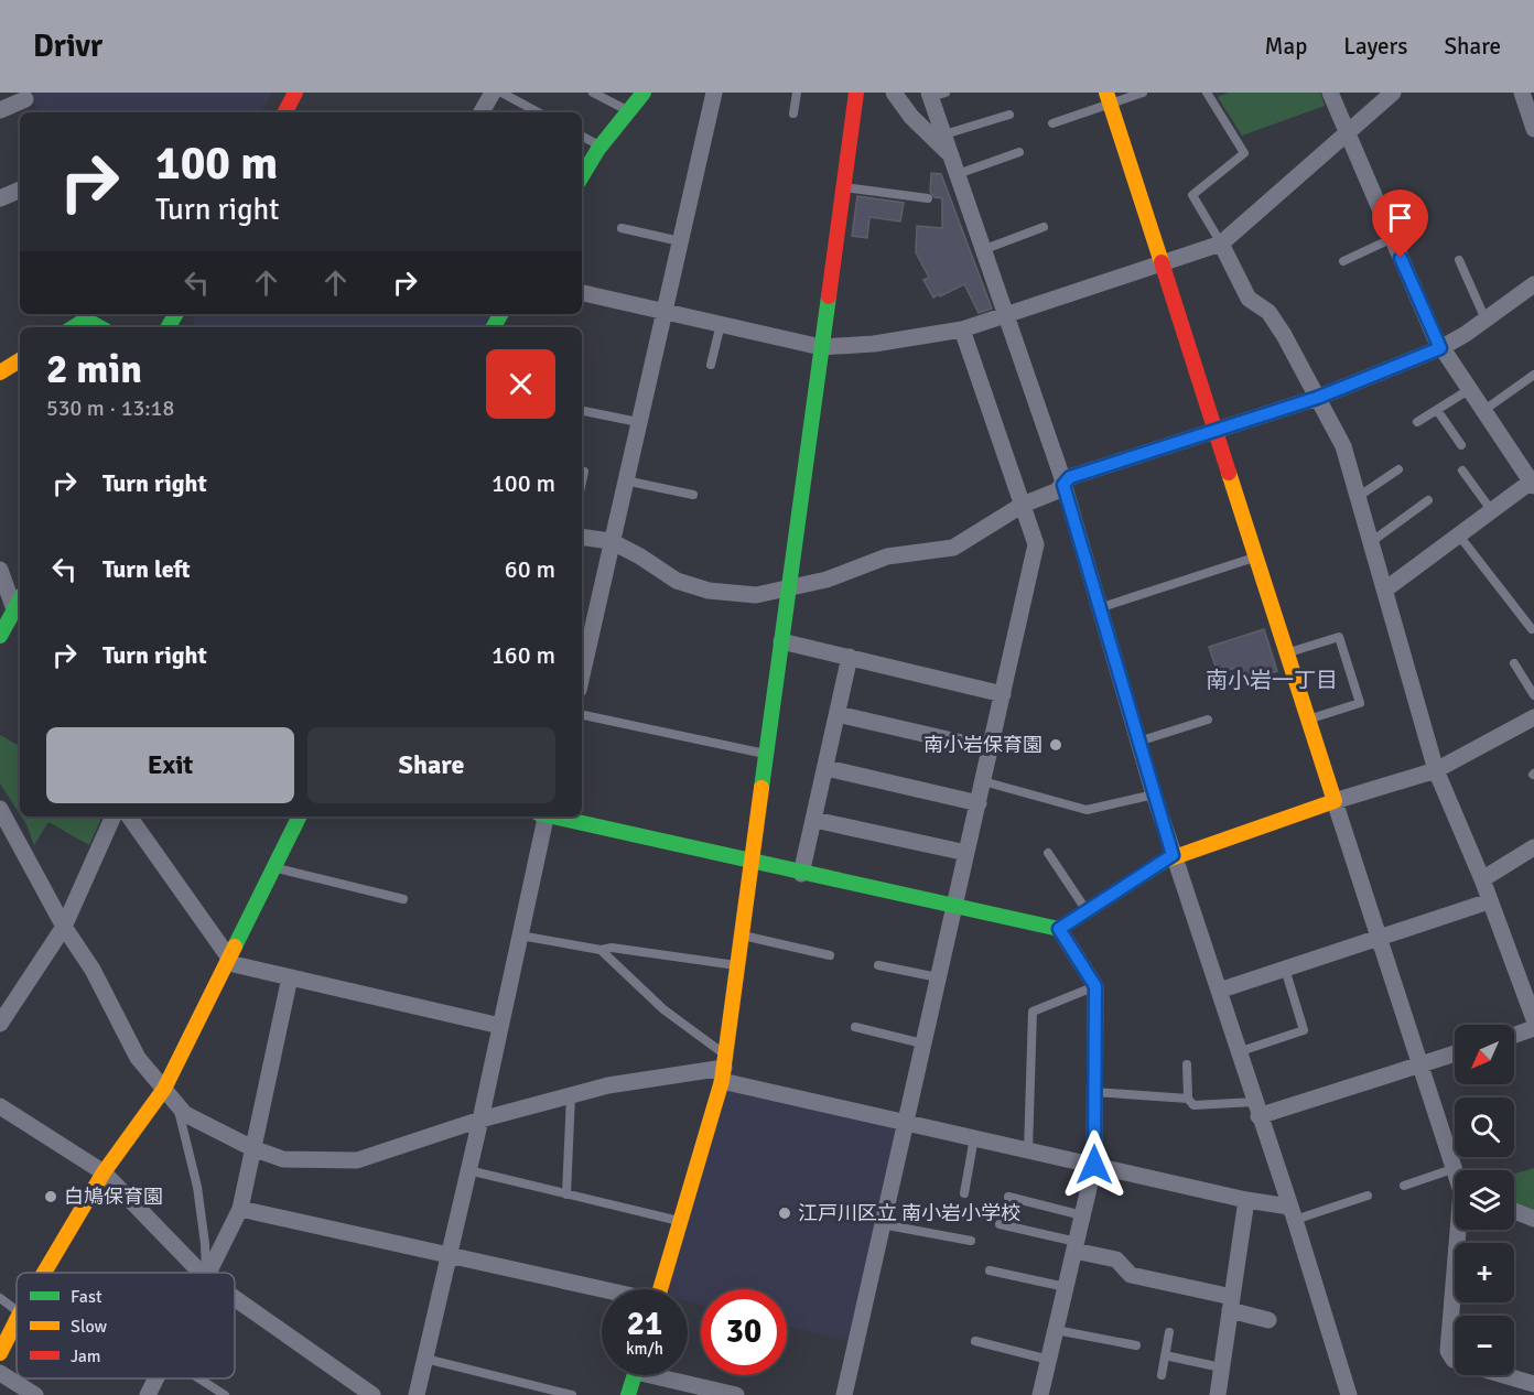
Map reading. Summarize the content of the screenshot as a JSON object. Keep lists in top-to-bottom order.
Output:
{
  "districts": ["南小岩一丁目"],
  "places": ["南小岩保育園", "白鳩保育園", "江戸川区立 南小岩小学校"],
  "legend": ["Fast", "Slow", "Jam"],
  "north": "bottom left",
  "page": {
    "header": "Drivr",
    "nav": ["Map", "Layers", "Share"],
    "turn": ["100 m", "Turn right"],
    "heading": ["2 min", "530 m · 13:18"],
    "list": [
      {
        "name": "Turn right",
        "value": "100 m"
      },
      {
        "name": "Turn left",
        "value": "60 m"
      },
      {
        "name": "Turn right",
        "value": "160 m"
      }
    ],
    "buttons": ["Exit", "Share"],
    "map_buttons": ["+", "−"],
    "speed": "21 km/h",
    "limit": "30"
  }
}
